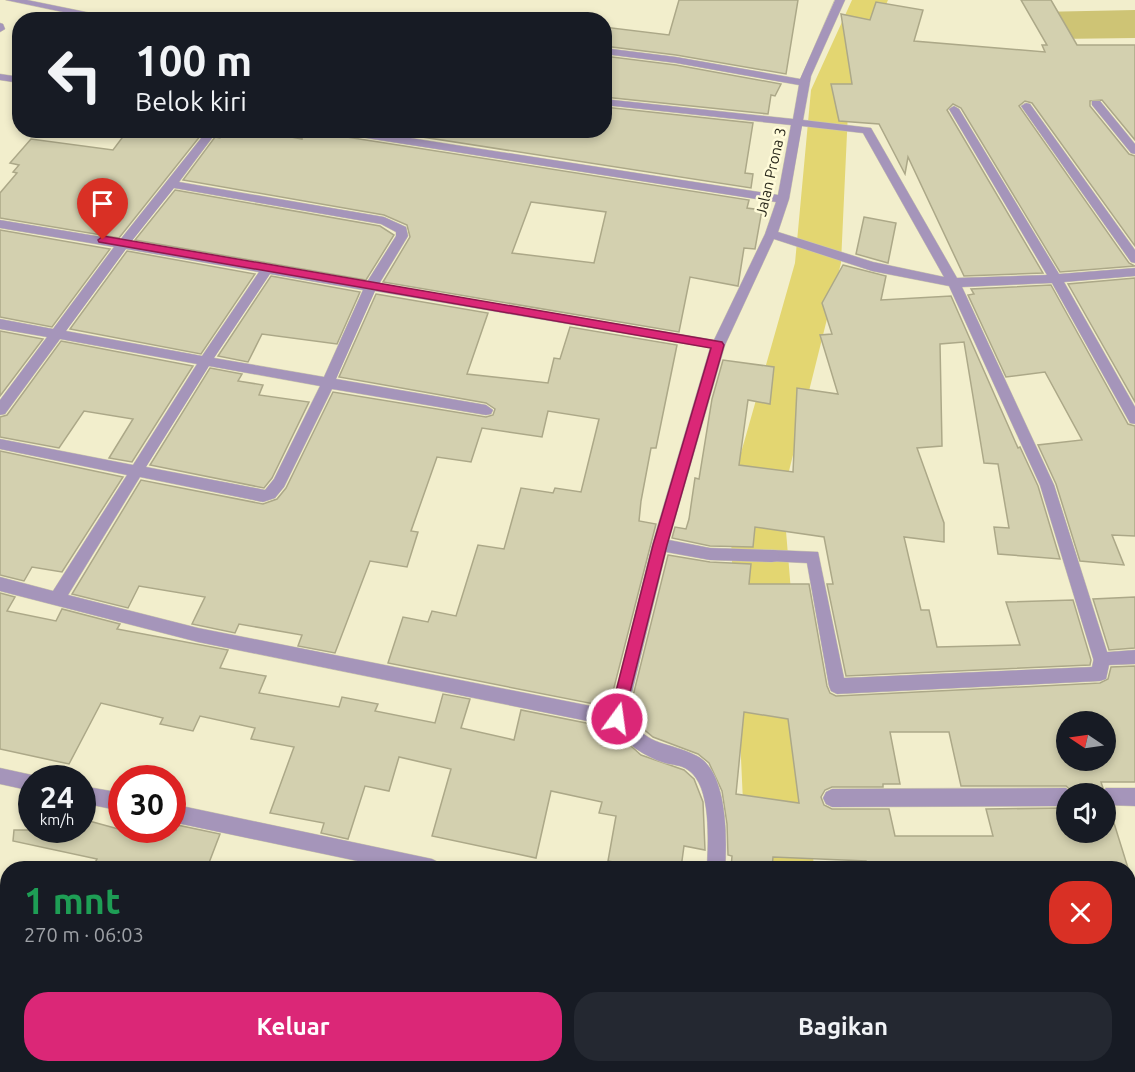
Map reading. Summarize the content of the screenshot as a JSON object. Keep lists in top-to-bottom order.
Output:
{
  "streets": {
    "street": ["Jalan Prona 3"]
  },
  "north": "left",
  "page": {
    "turn": ["100 m", "Belok kiri"],
    "speed": "24 km/h",
    "limit": "30",
    "heading": ["1 mnt", "270 m · 06:03"],
    "buttons": ["Keluar", "Bagikan"]
  }
}
